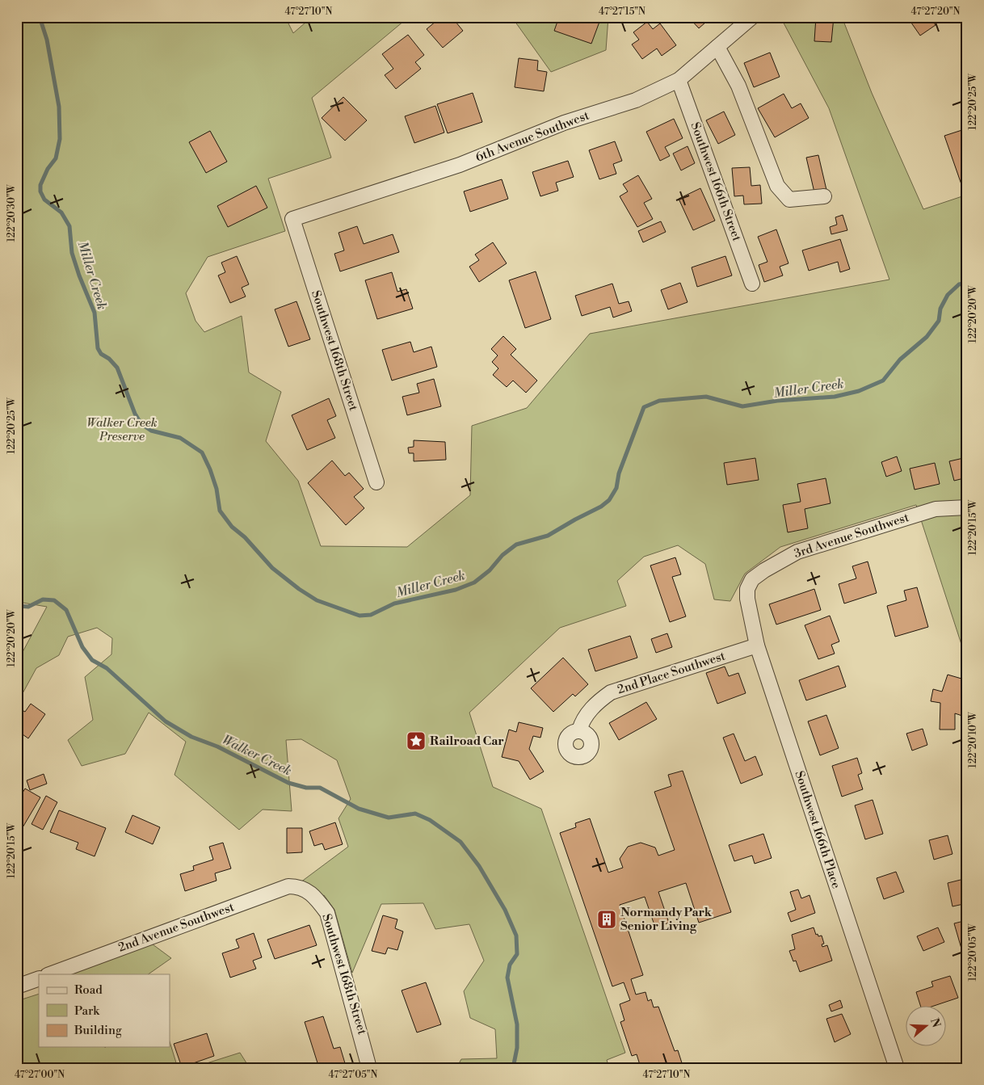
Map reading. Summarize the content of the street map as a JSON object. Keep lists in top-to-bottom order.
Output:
{
  "streets": {
    "street": [
      "6th Avenue Southwest",
      "Southwest 166th Street",
      "Southwest 168th Street",
      "3rd Avenue Southwest",
      "2nd Place Southwest",
      "Southwest 166th Place",
      "2nd Avenue Southwest"
    ]
  },
  "crossings": [
    ["6th Avenue Southwest", "Southwest 166th Street"],
    ["6th Avenue Southwest", "Southwest 168th Street"],
    ["Southwest 168th Street", "2nd Avenue Southwest"],
    ["3rd Avenue Southwest", "Southwest 166th Place"],
    ["2nd Place Southwest", "Southwest 166th Place"]
  ],
  "water": ["Miller Creek", "Walker Creek"],
  "parks": ["Walker Creek Preserve"],
  "places": {
    "place": ["Railroad Car"],
    "building": ["Normandy Park Senior Living"]
  },
  "legend": ["Road", "Park", "Building"],
  "north": "right",
  "coordinates": [
    "47°27'10\"N",
    "47°27'15\"N",
    "47°27'20\"N",
    "122°20'25\"W",
    "122°20'30\"W",
    "122°20'20\"W",
    "122°20'15\"W",
    "122°20'10\"W",
    "122°20'05\"W",
    "47°27'00\"N",
    "47°27'05\"N"
  ]
}
